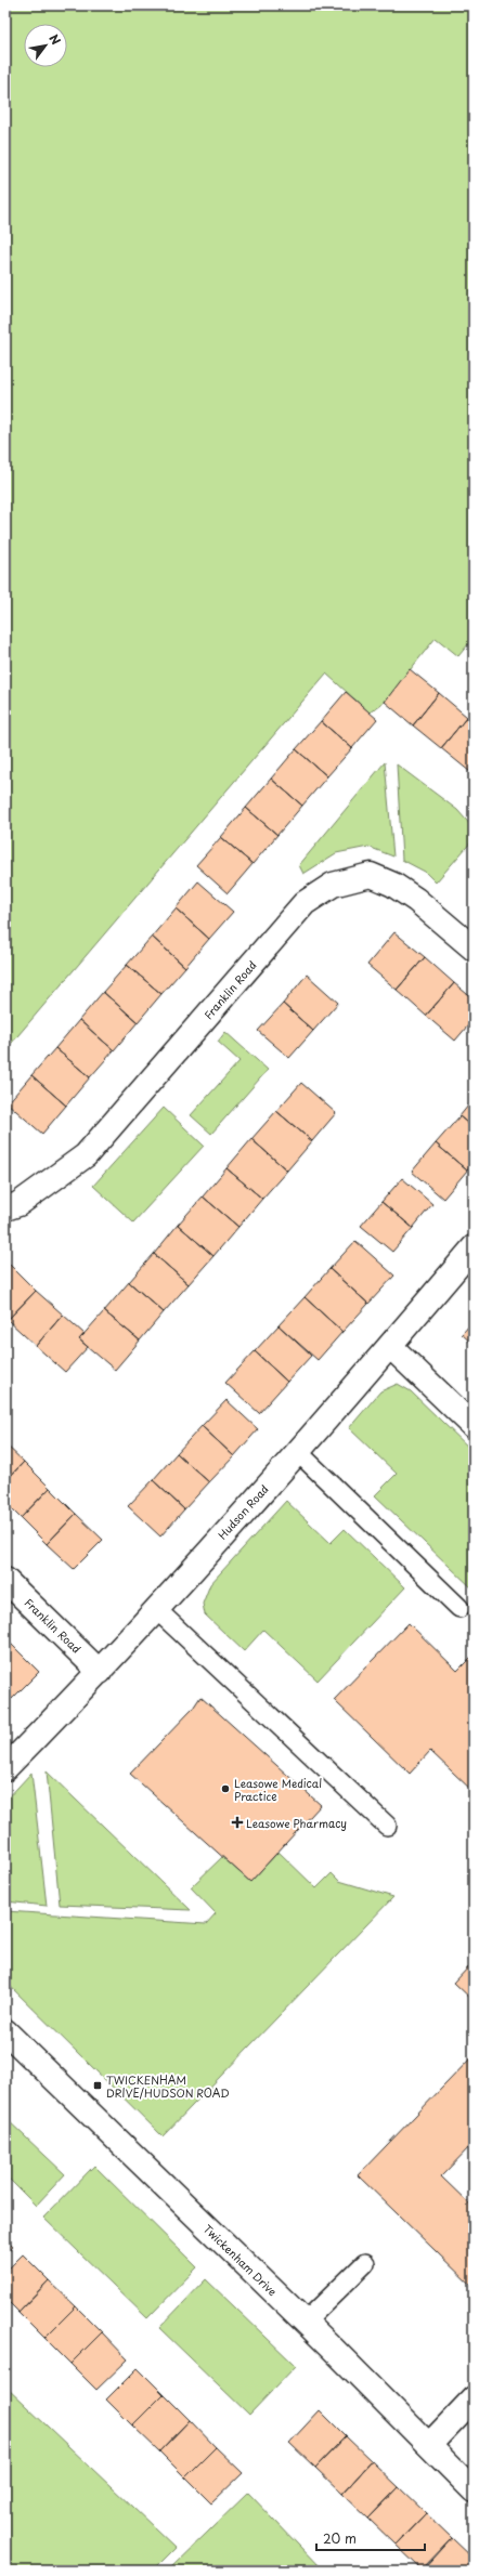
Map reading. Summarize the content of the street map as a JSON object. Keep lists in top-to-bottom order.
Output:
{
  "streets": {
    "street": ["Franklin Road", "Hudson Road", "Twickenham Drive"]
  },
  "crossings": [
    ["Franklin Road", "Hudson Road"]
  ],
  "places": {
    "other": ["Leasowe Medical Practice"],
    "health": ["Leasowe Pharmacy"],
    "transit": ["TWICKENHAM DRIVE/HUDSON ROAD"]
  },
  "scale_bar": "20 m",
  "north": "top right"
}
